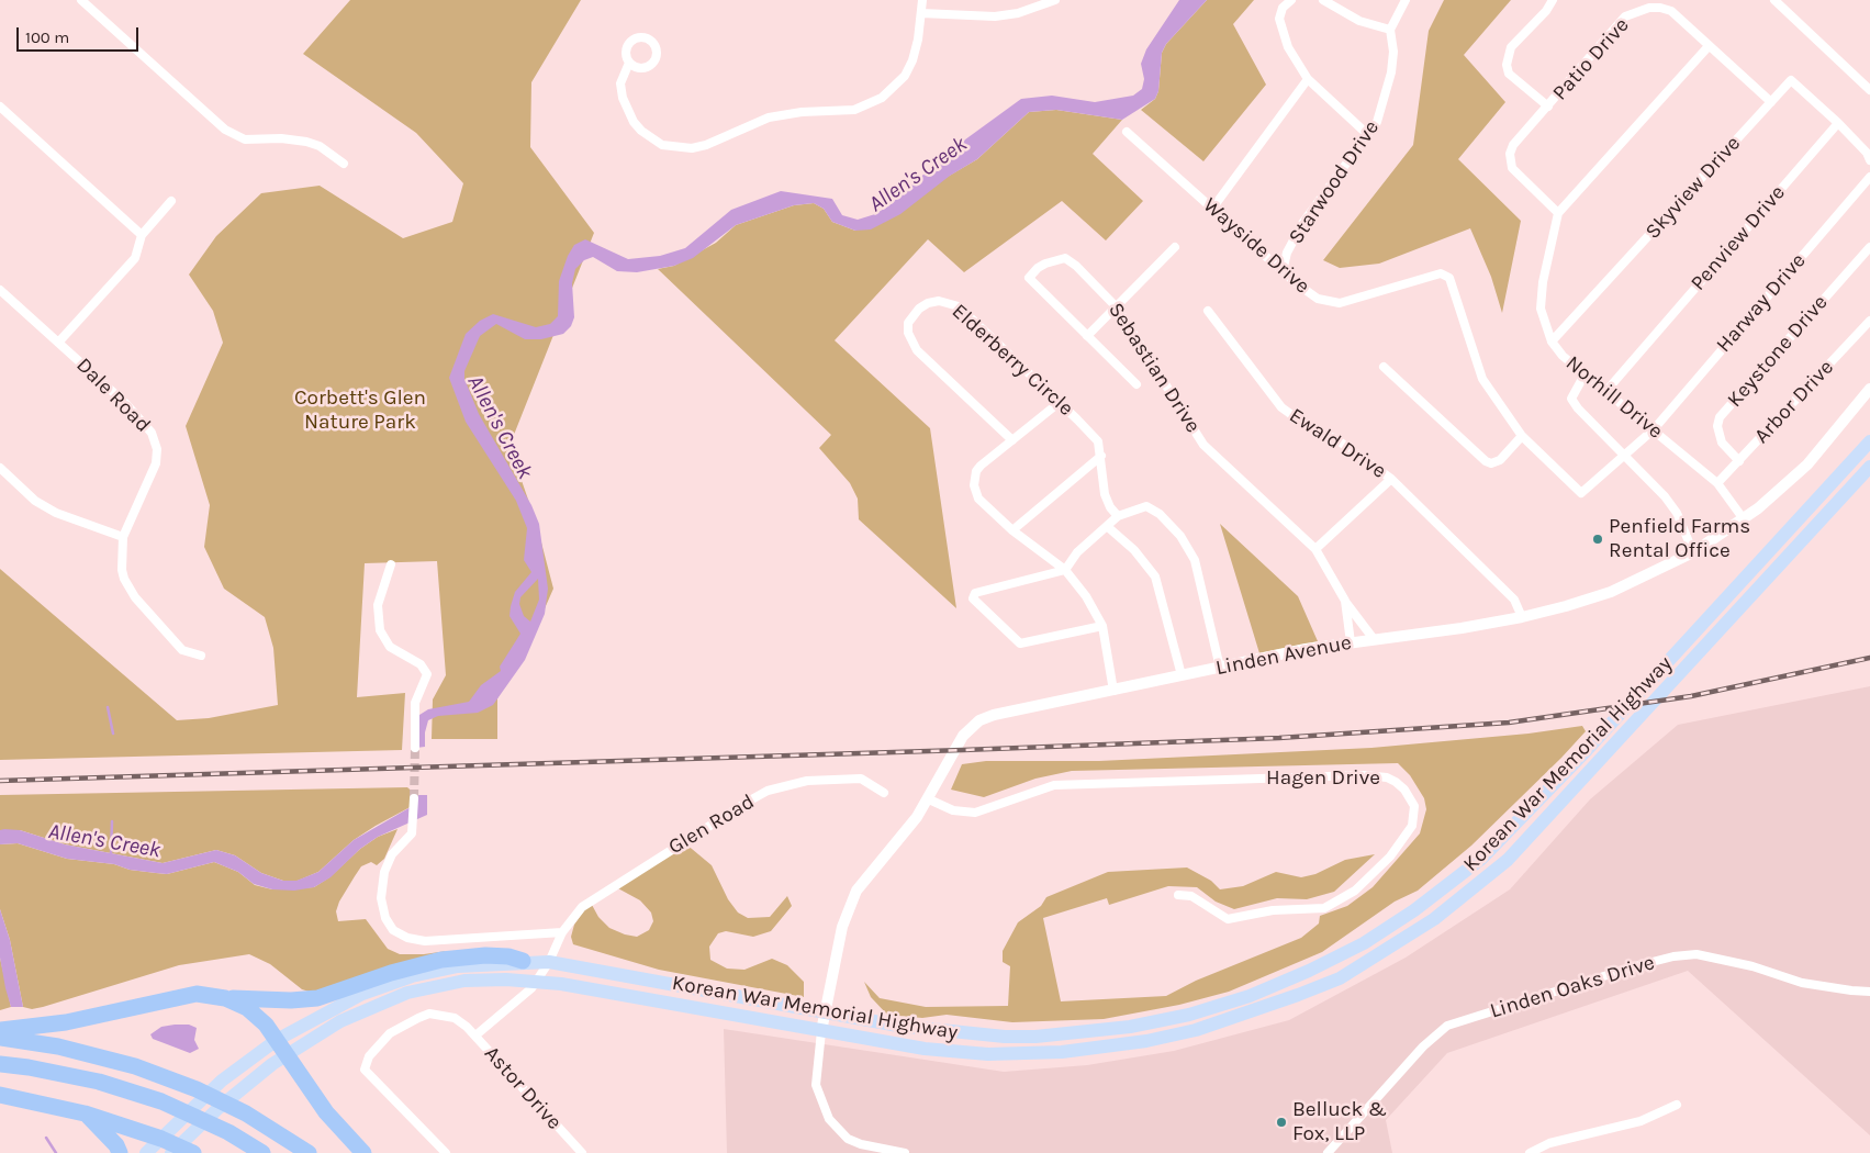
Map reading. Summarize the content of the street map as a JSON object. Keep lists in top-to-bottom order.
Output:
{
  "streets": {
    "main road": ["Korean War Memorial Highway"],
    "street": [
      "Patio Drive",
      "Starwood Drive",
      "Skyview Drive",
      "Penview Drive",
      "Wayside Drive",
      "Harway Drive",
      "Keystone Drive",
      "Elderberry Circle",
      "Sebastian Drive",
      "Dale Road",
      "Norhill Drive",
      "Arbor Drive",
      "Ewald Drive",
      "Linden Avenue",
      "Hagen Drive",
      "Glen Road",
      "Linden Oaks Drive",
      "Astor Drive"
    ]
  },
  "crossings": [
    ["Patio Drive", "Skyview Drive"],
    ["Patio Drive", "Norhill Drive"],
    ["Starwood Drive", "Wayside Drive"],
    ["Skyview Drive", "Penview Drive"],
    ["Skyview Drive", "Norhill Drive"],
    ["Penview Drive", "Norhill Drive"],
    ["Wayside Drive", "Harway Drive"],
    ["Harway Drive", "Norhill Drive"],
    ["Keystone Drive", "Arbor Drive"],
    ["Sebastian Drive", "Linden Avenue"],
    ["Norhill Drive", "Arbor Drive"],
    ["Norhill Drive", "Linden Avenue"],
    ["Ewald Drive", "Linden Avenue"],
    ["Linden Avenue", "Korean War Memorial Highway"],
    ["Linden Avenue", "Hagen Drive"],
    ["Korean War Memorial Highway", "Glen Road"],
    ["Korean War Memorial Highway", "Astor Drive"],
    ["Glen Road", "Astor Drive"]
  ],
  "water": ["Allen's Creek"],
  "parks": ["Corbett's Glen Nature Park"],
  "places": ["Penfield Farms Rental Office", "Belluck & Fox, LLP"],
  "scale_bar": "100 m"
}
